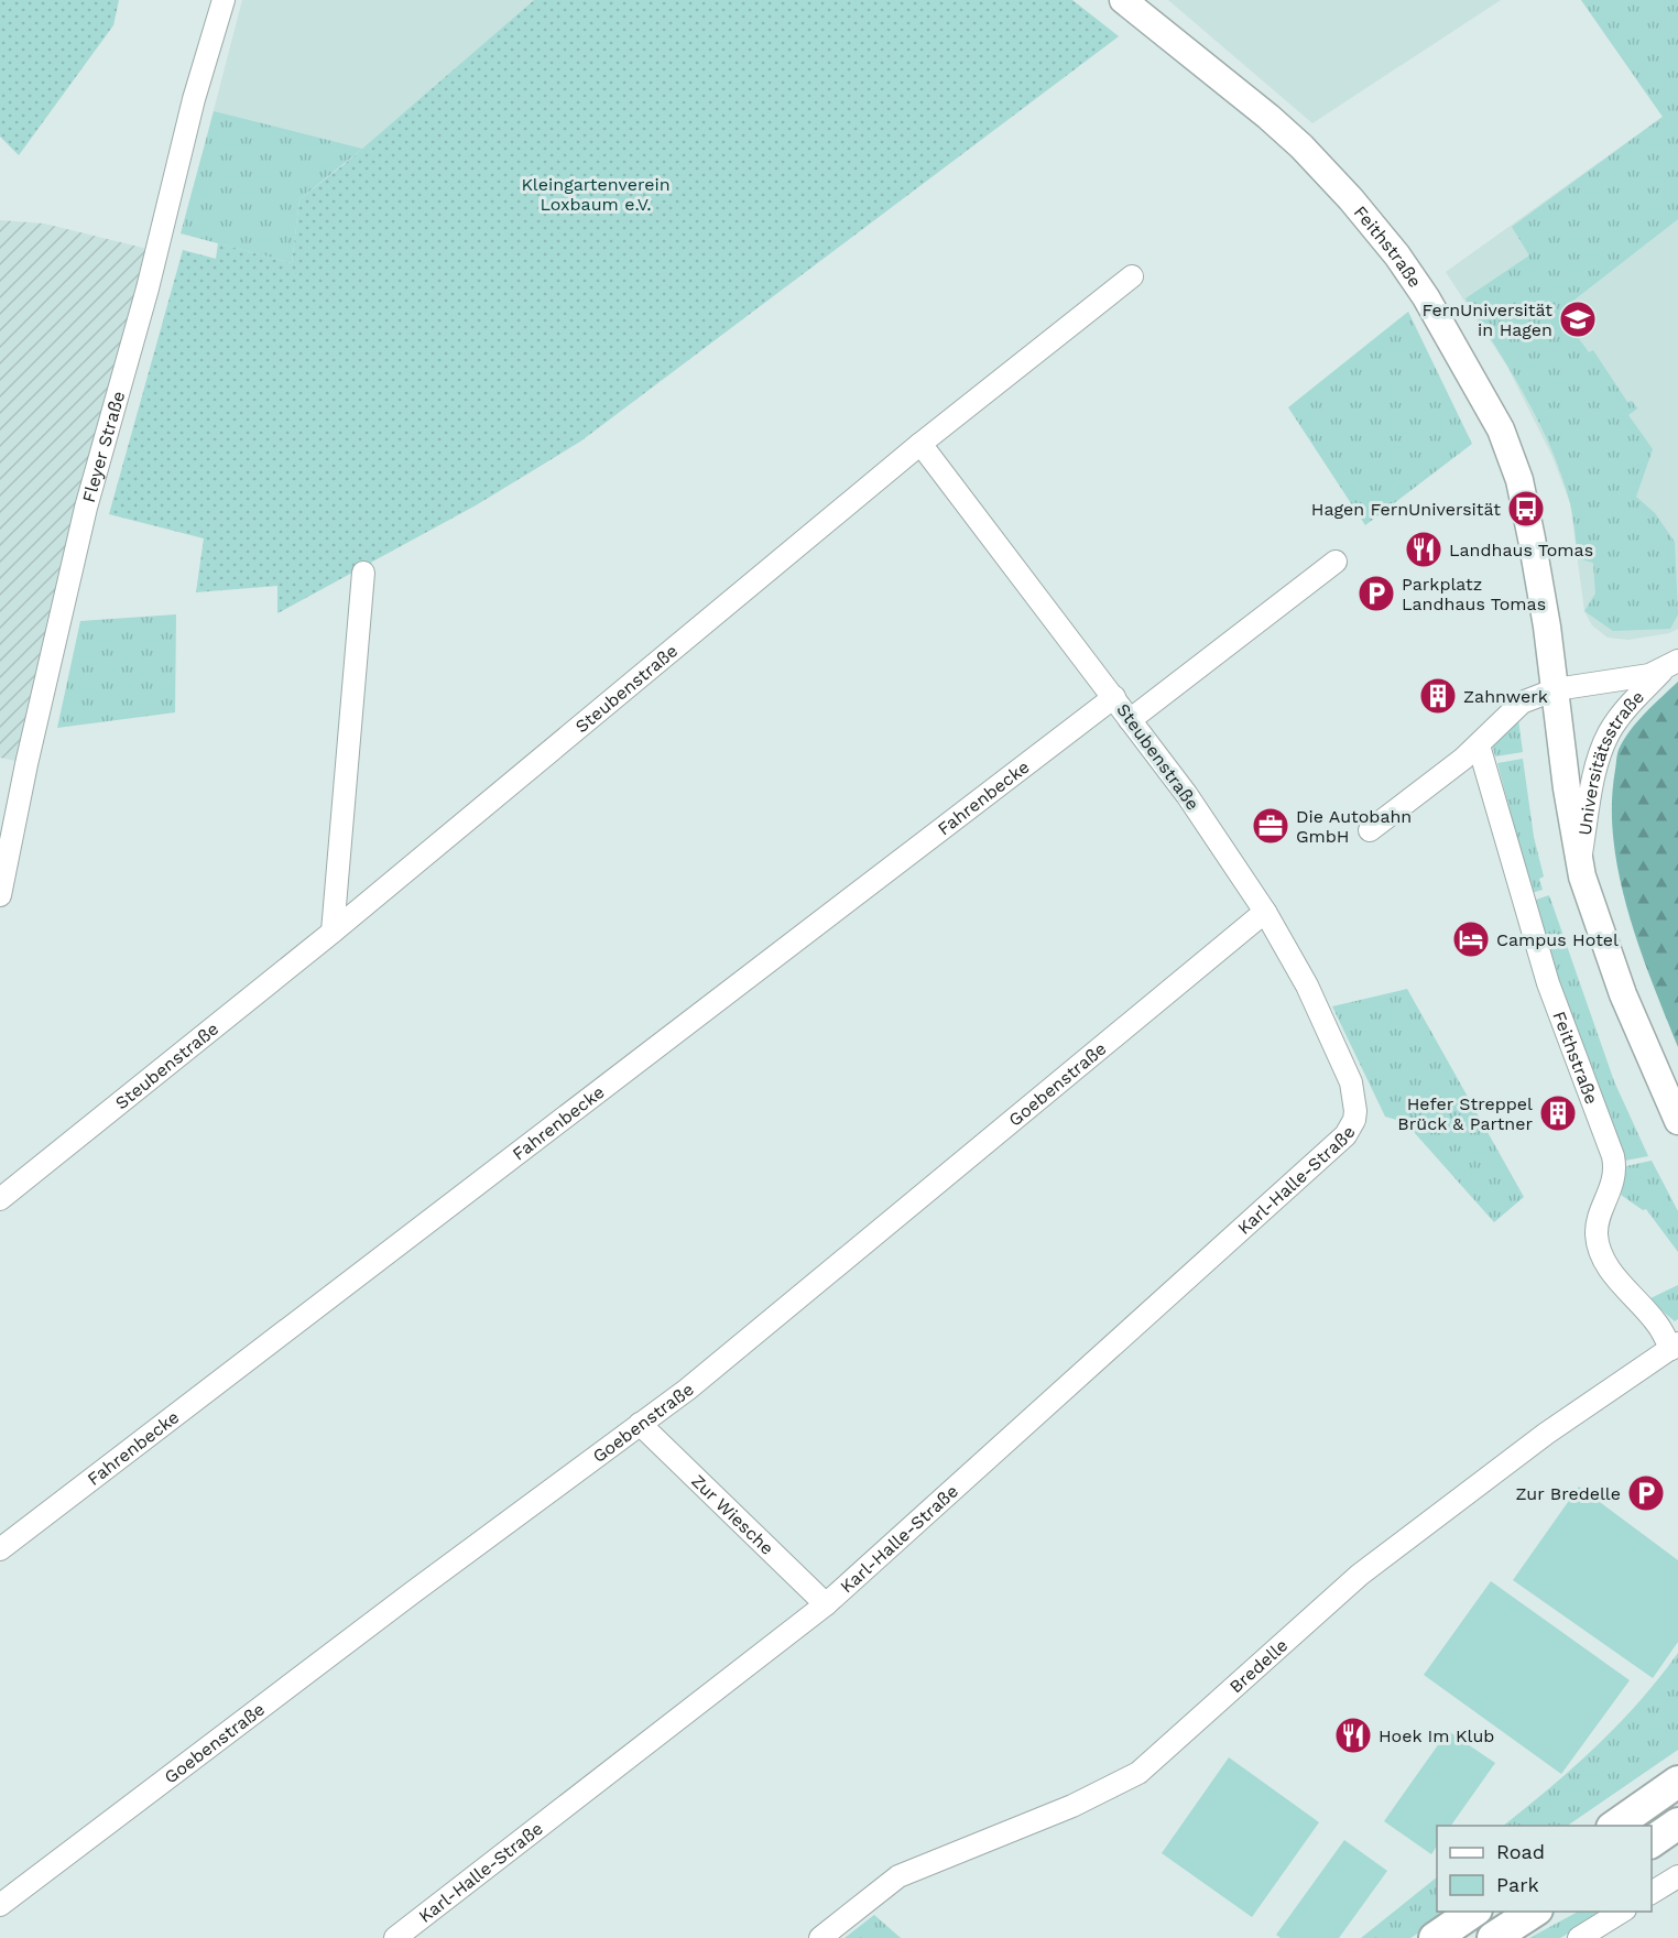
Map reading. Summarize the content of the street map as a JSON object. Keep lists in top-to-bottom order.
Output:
{
  "streets": {
    "main road": ["Feithstraße"],
    "street": [
      "Fleyer Straße",
      "Steubenstraße",
      "Universitätsstraße",
      "Fahrenbecke",
      "Goebenstraße",
      "Karl-Halle-Straße",
      "Zur Wiesche",
      "Bredelle"
    ]
  },
  "crossings": [
    ["Feithstraße", "Universitätsstraße"],
    ["Feithstraße", "Bredelle"],
    ["Steubenstraße", "Fahrenbecke"],
    ["Steubenstraße", "Goebenstraße"],
    ["Steubenstraße", "Karl-Halle-Straße"],
    ["Goebenstraße", "Zur Wiesche"],
    ["Karl-Halle-Straße", "Zur Wiesche"]
  ],
  "parks": ["Kleingartenverein Loxbaum e.V."],
  "places": {
    "school or university": ["FernUniversität in Hagen"],
    "bus stop": ["Hagen FernUniversität"],
    "restaurant": ["Landhaus Tomas", "Hoek Im Klub"],
    "parking": ["Parkplatz Landhaus Tomas", "Zur Bredelle"],
    "building": ["Zahnwerk", "Hefer Streppel Brück & Partner"],
    "office": ["Die Autobahn GmbH"],
    "hotel": ["Campus Hotel"]
  },
  "legend": ["Road", "Park"]
}
